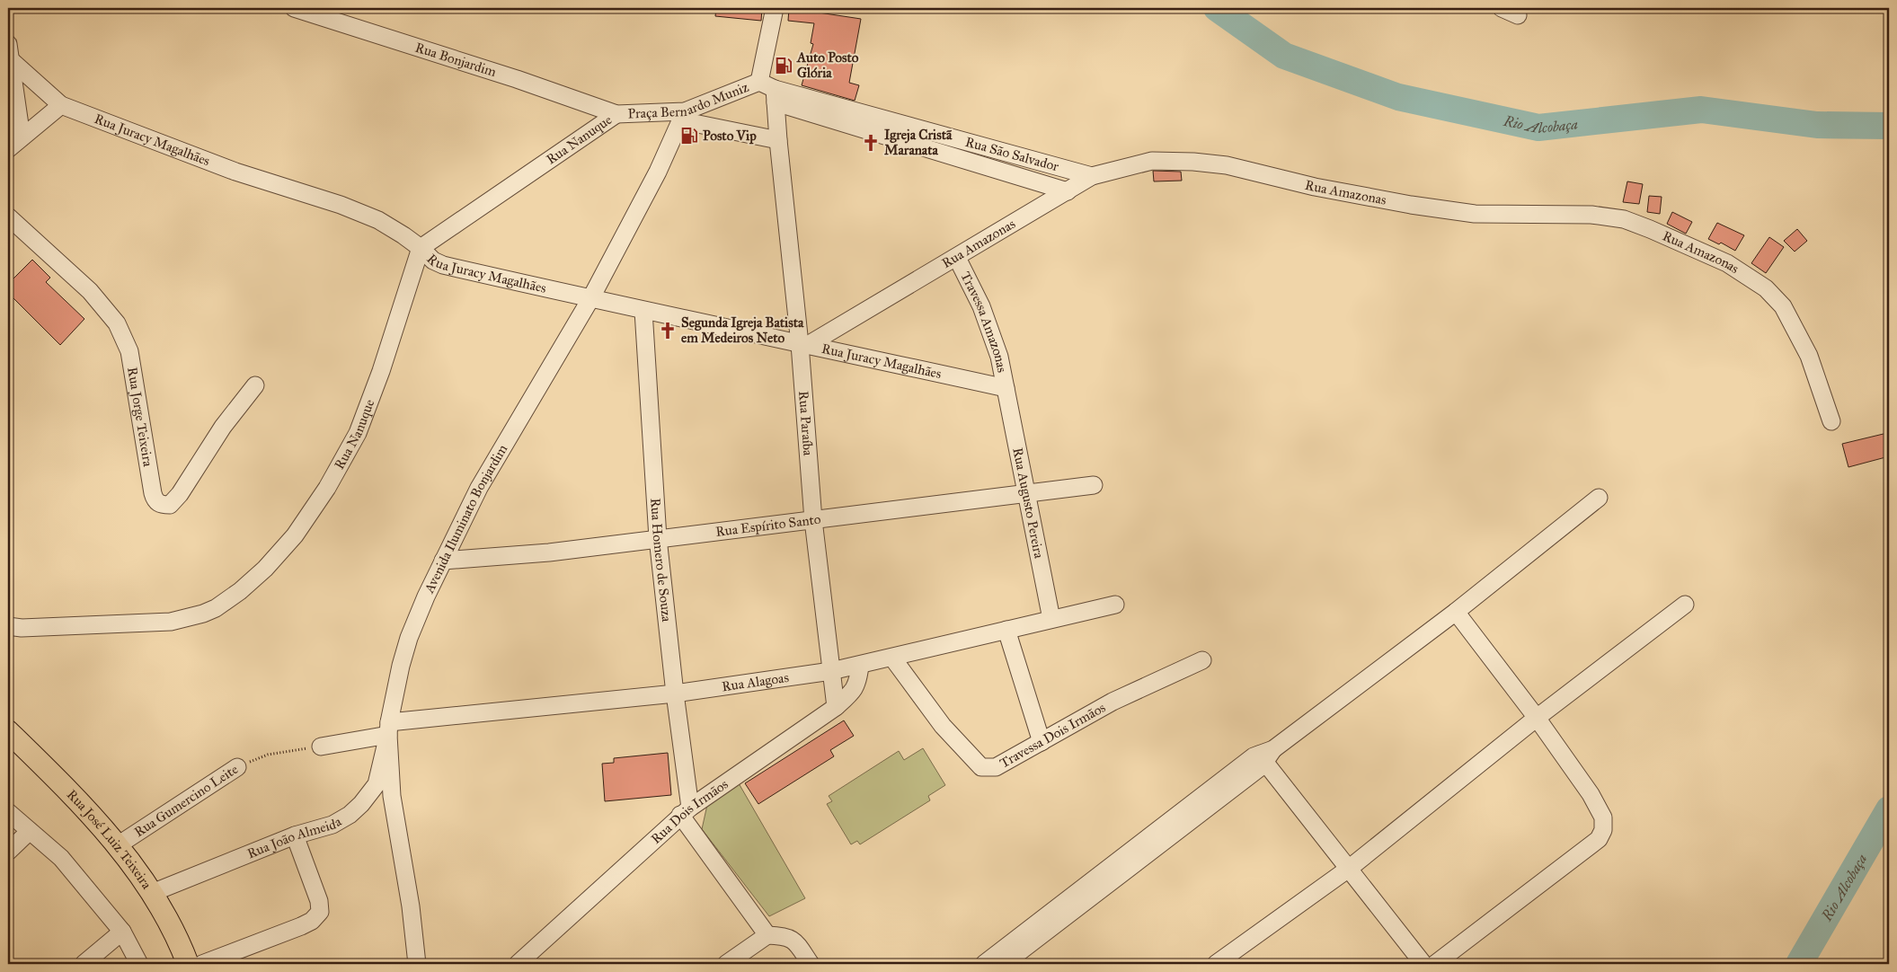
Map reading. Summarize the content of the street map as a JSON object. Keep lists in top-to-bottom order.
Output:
{
  "streets": {
    "main road": ["Rua José Luiz Teixeira"],
    "street": [
      "Rua Bonjardim",
      "Praça Bernardo Muniz",
      "Rua Nanuque",
      "Rua Juracy Magalhães",
      "Rua São Salvador",
      "Rua Amazonas",
      "Travessa Amazonas",
      "Rua Jorge Teixeira",
      "Rua Paraíba",
      "Rua Augusto Pereira",
      "Avenida Iluminato Bonjardim",
      "Rua Espírito Santo",
      "Rua Homero de Souza",
      "Rua Alagoas",
      "Travessa Dois Irmãos",
      "Rua Gumercino Leite",
      "Rua Dois Irmãos",
      "Rua João Almeida"
    ]
  },
  "crossings": [
    ["Rua Bonjardim", "Praça Bernardo Muniz"],
    ["Rua Bonjardim", "Rua Nanuque"],
    ["Praça Bernardo Muniz", "Rua Nanuque"],
    ["Praça Bernardo Muniz", "Rua São Salvador"],
    ["Praça Bernardo Muniz", "Rua Paraíba"],
    ["Praça Bernardo Muniz", "Avenida Iluminato Bonjardim"],
    ["Rua Nanuque", "Rua Juracy Magalhães"],
    ["Rua Juracy Magalhães", "Rua Amazonas"],
    ["Rua Juracy Magalhães", "Travessa Amazonas"],
    ["Rua Juracy Magalhães", "Rua Paraíba"],
    ["Rua Juracy Magalhães", "Rua Augusto Pereira"],
    ["Rua Juracy Magalhães", "Avenida Iluminato Bonjardim"],
    ["Rua Juracy Magalhães", "Rua Homero de Souza"],
    ["Rua São Salvador", "Rua Amazonas"],
    ["Rua Amazonas", "Travessa Amazonas"],
    ["Rua Amazonas", "Rua Paraíba"],
    ["Travessa Amazonas", "Rua Augusto Pereira"],
    ["Rua Paraíba", "Rua Espírito Santo"],
    ["Rua Paraíba", "Rua Alagoas"],
    ["Rua Paraíba", "Rua Dois Irmãos"],
    ["Rua Augusto Pereira", "Rua Espírito Santo"],
    ["Rua Augusto Pereira", "Rua Alagoas"],
    ["Avenida Iluminato Bonjardim", "Rua Espírito Santo"],
    ["Avenida Iluminato Bonjardim", "Rua Alagoas"],
    ["Avenida Iluminato Bonjardim", "Rua João Almeida"],
    ["Rua Espírito Santo", "Rua Homero de Souza"],
    ["Rua Homero de Souza", "Rua Alagoas"],
    ["Rua Homero de Souza", "Rua Dois Irmãos"],
    ["Rua Alagoas", "Travessa Dois Irmãos"],
    ["Rua Alagoas", "Rua Dois Irmãos"],
    ["Rua Alagoas", "Rua João Almeida"],
    ["Rua Gumercino Leite", "Rua José Luiz Teixeira"],
    ["Rua João Almeida", "Rua José Luiz Teixeira"]
  ],
  "water": ["Rio Alcobaça"],
  "places": {
    "fuel station": ["Auto Posto Glória", "Posto Vip"],
    "church": ["Igreja Cristã Maranata", "Segunda Igreja Batista em Medeiros Neto"]
  }
}
